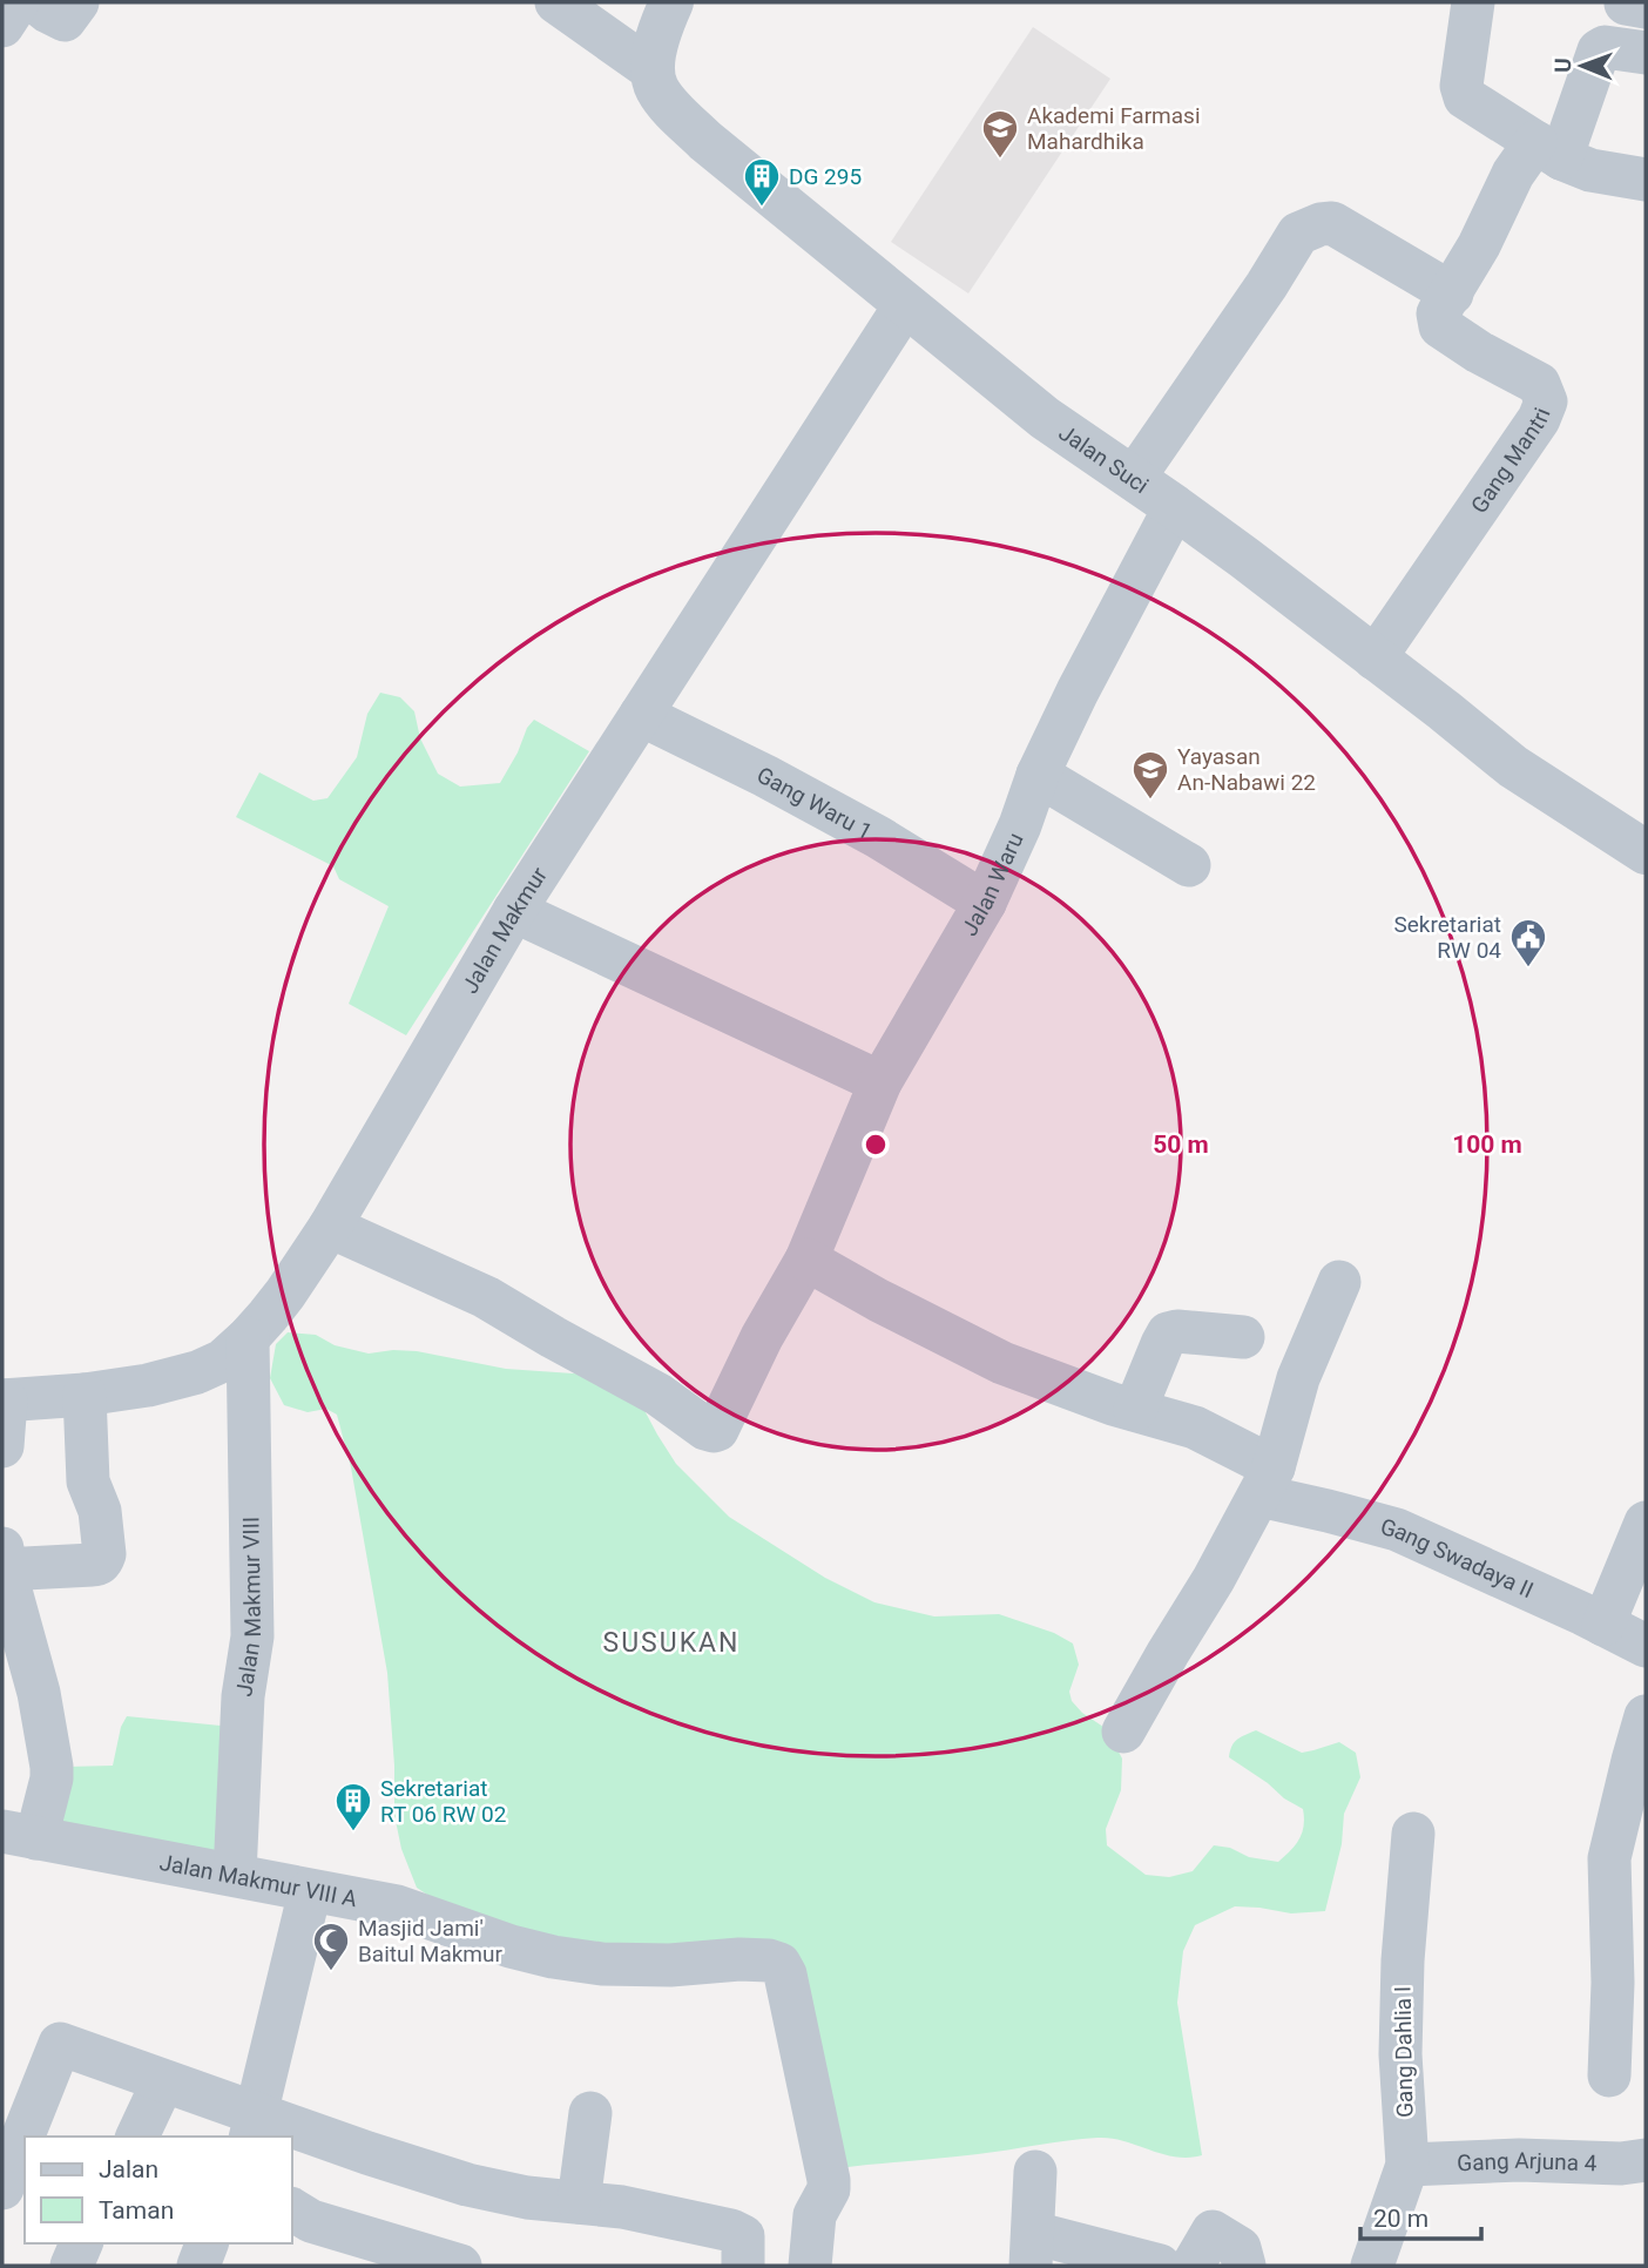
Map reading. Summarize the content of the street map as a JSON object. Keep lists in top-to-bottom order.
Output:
{
  "streets": {
    "street": [
      "Jalan Suci",
      "Gang Mantri",
      "Gang Waru 1",
      "Jalan Waru",
      "Jalan Makmur",
      "Gang Swadaya II",
      "Jalan Makmur VIII",
      "Jalan Makmur VIII A",
      "Gang Dahlia I",
      "Gang Arjuna 4"
    ]
  },
  "crossings": [
    ["Jalan Suci", "Gang Mantri"],
    ["Jalan Suci", "Jalan Waru"],
    ["Jalan Suci", "Jalan Makmur"],
    ["Gang Waru 1", "Jalan Waru"],
    ["Gang Waru 1", "Jalan Makmur"],
    ["Jalan Waru", "Jalan Makmur"],
    ["Jalan Waru", "Gang Swadaya II"],
    ["Jalan Makmur", "Jalan Makmur VIII"],
    ["Jalan Makmur VIII", "Jalan Makmur VIII A"],
    ["Gang Dahlia I", "Gang Arjuna 4"]
  ],
  "districts": ["SUSUKAN"],
  "places": {
    "school or university": ["Akademi Farmasi Mahardhika", "Yayasan An-Nabawi 22"],
    "building": ["DG 295", "Sekretariat RT 06 RW 02"],
    "public building": ["Sekretariat RW 04"],
    "mosque": ["Masjid Jami' Baitul Makmur"]
  },
  "legend": ["Jalan", "Taman"],
  "scale_bar": "20 m",
  "north": "left",
  "rings": ["50 m", "100 m"]
}
